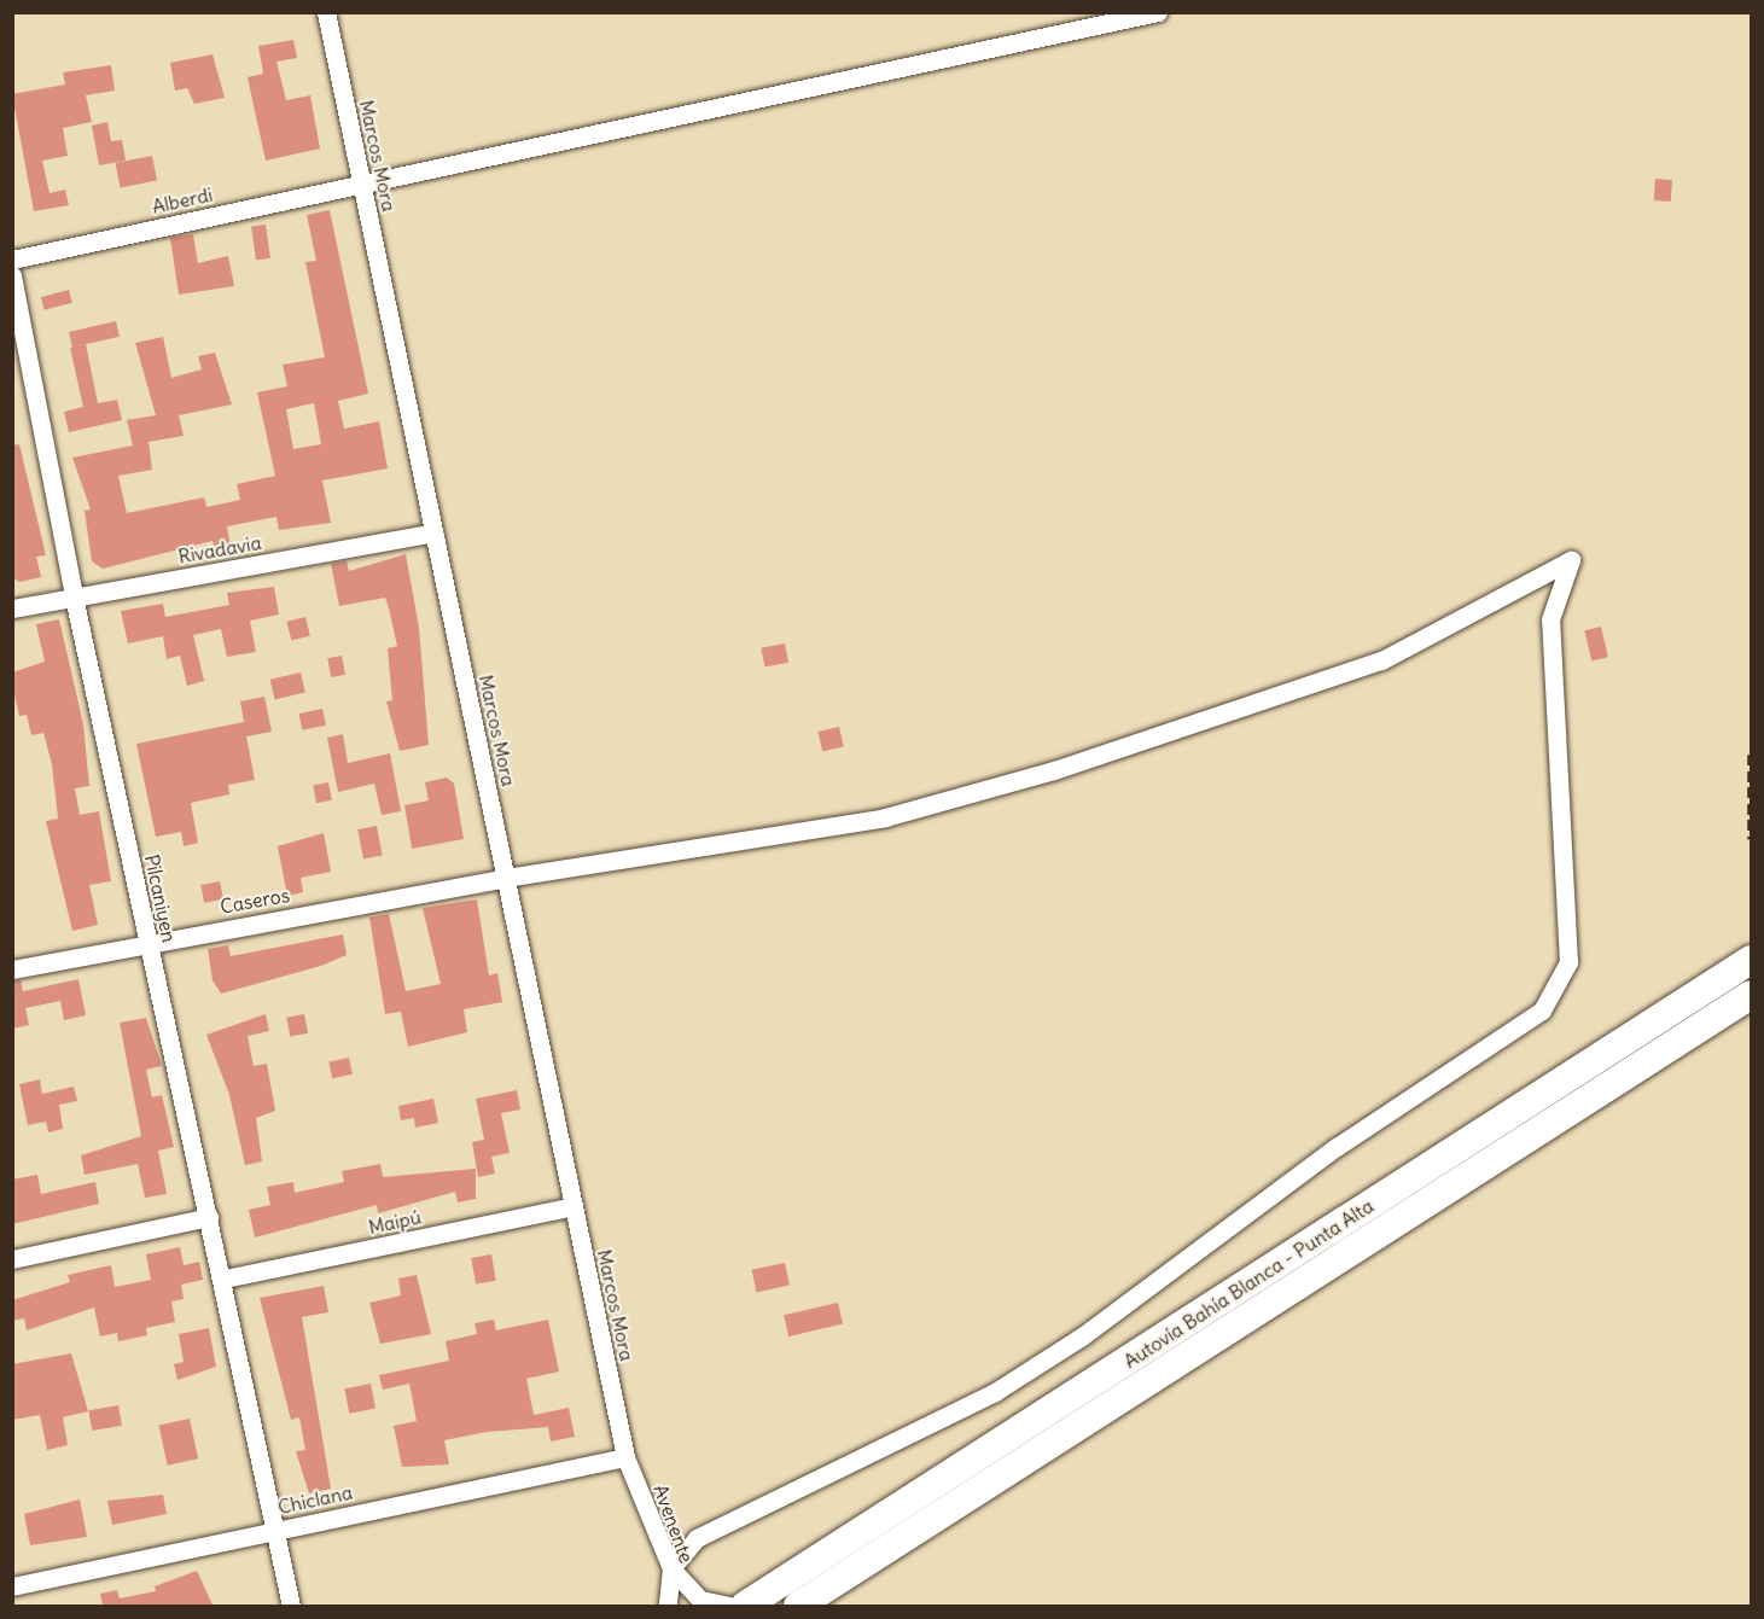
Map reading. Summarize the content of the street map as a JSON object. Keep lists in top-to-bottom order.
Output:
{
  "streets": {
    "main road": ["Autovía Bahía Blanca - Punta Alta"],
    "street": [
      "Marcos Mora",
      "Alberdi",
      "Rivadavia",
      "Pilcaniyen",
      "Caseros",
      "Maipú",
      "Chiclana",
      "Avenente"
    ]
  },
  "crossings": [
    ["Marcos Mora", "Alberdi"],
    ["Marcos Mora", "Rivadavia"],
    ["Marcos Mora", "Caseros"],
    ["Marcos Mora", "Maipú"],
    ["Marcos Mora", "Chiclana"],
    ["Marcos Mora", "Avenente"],
    ["Rivadavia", "Pilcaniyen"],
    ["Pilcaniyen", "Caseros"],
    ["Pilcaniyen", "Maipú"],
    ["Pilcaniyen", "Chiclana"],
    ["Caseros", "Avenente"],
    ["Chiclana", "Avenente"]
  ]
}
